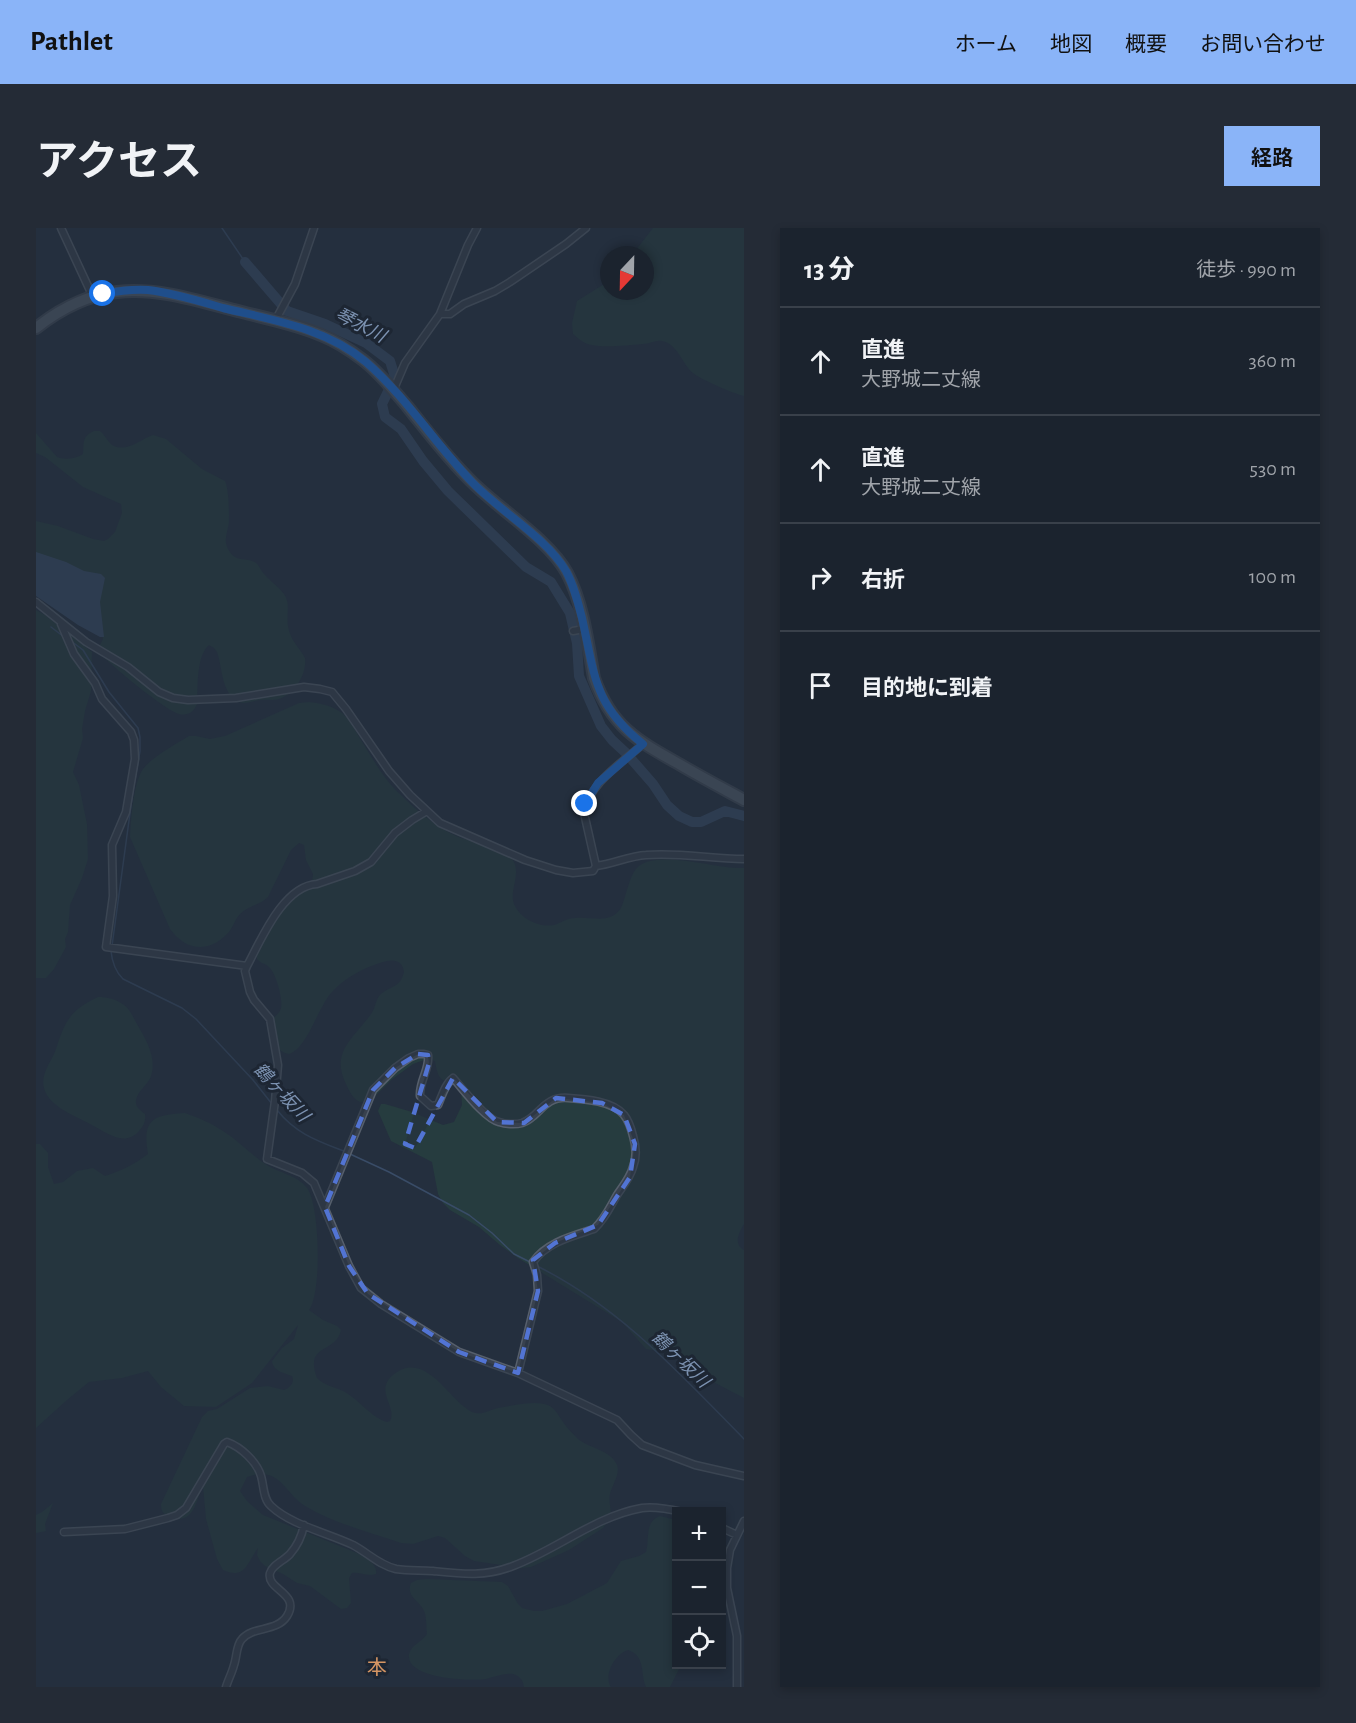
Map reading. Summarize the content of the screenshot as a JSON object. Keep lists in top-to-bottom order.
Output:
{
  "districts": ["本"],
  "water": ["琴水川", "鶴ヶ坂川"],
  "north": "bottom",
  "page": {
    "header": "Pathlet",
    "nav": [
      "ホーム",
      "地図",
      "概要",
      "お問い合わせ"
    ],
    "title": "アクセス",
    "buttons": "経路",
    "heading": ["13 分", "徒歩 · 990 m"],
    "list": [
      ["直進", "大野城二丈線", "360 m"],
      ["直進", "大野城二丈線", "530 m"],
      ["右折", "100 m"],
      "目的地に到着"
    ],
    "map_buttons": ["+", "−"]
  }
}
